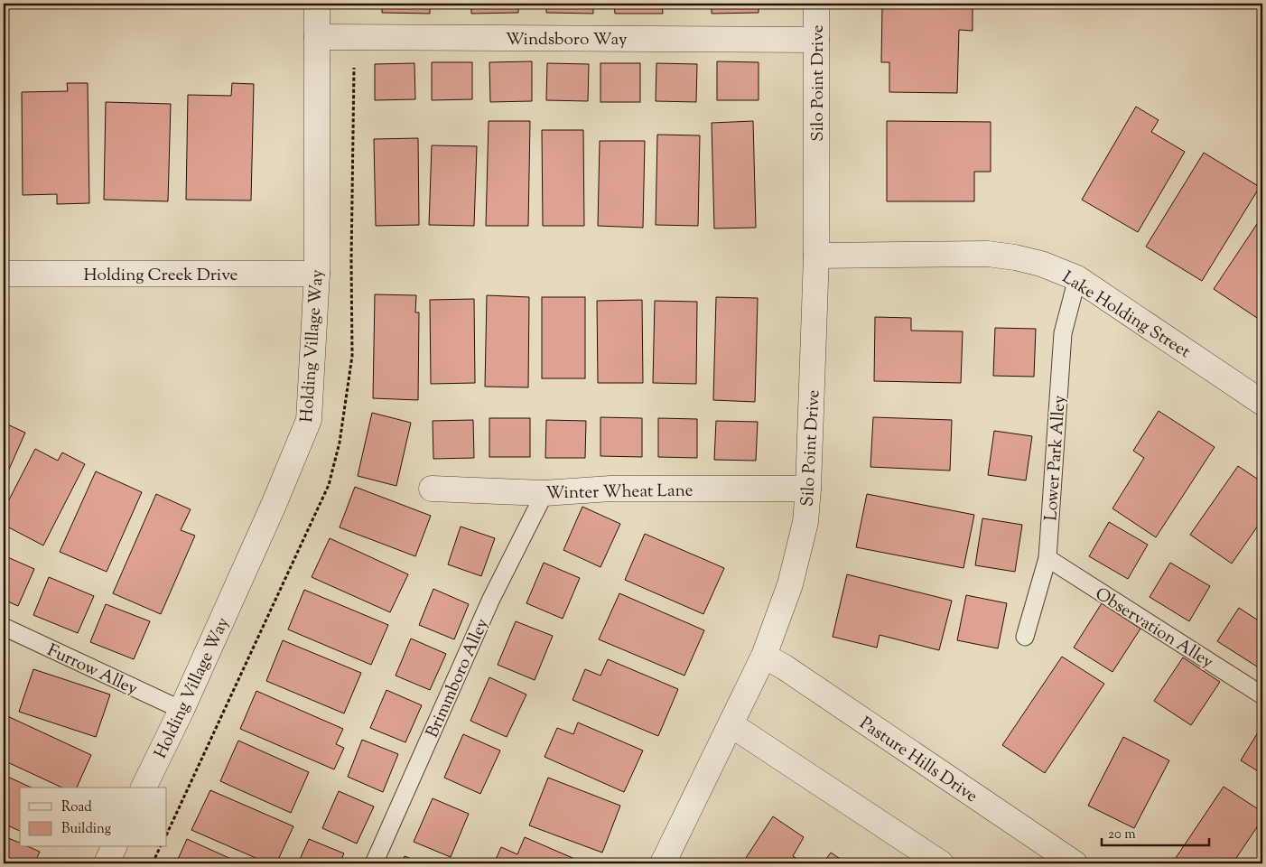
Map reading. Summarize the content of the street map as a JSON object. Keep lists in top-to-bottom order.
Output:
{
  "streets": {
    "street": [
      "Windsboro Way",
      "Silo Point Drive",
      "Holding Creek Drive",
      "Lake Holding Street",
      "Holding Village Way",
      "Winter Wheat Lane",
      "Pasture Hills Drive"
    ],
    "lane": [
      "Lower Park Alley",
      "Observation Alley",
      "Furrow Alley",
      "Brimmboro Alley"
    ]
  },
  "crossings": [
    ["Windsboro Way", "Silo Point Drive"],
    ["Windsboro Way", "Holding Village Way"],
    ["Silo Point Drive", "Lake Holding Street"],
    ["Silo Point Drive", "Winter Wheat Lane"],
    ["Silo Point Drive", "Pasture Hills Drive"],
    ["Holding Creek Drive", "Holding Village Way"],
    ["Lake Holding Street", "Lower Park Alley"],
    ["Holding Village Way", "Furrow Alley"],
    ["Lower Park Alley", "Observation Alley"],
    ["Winter Wheat Lane", "Brimmboro Alley"]
  ],
  "legend": ["Road", "Building"],
  "scale_bar": "20 m"
}
